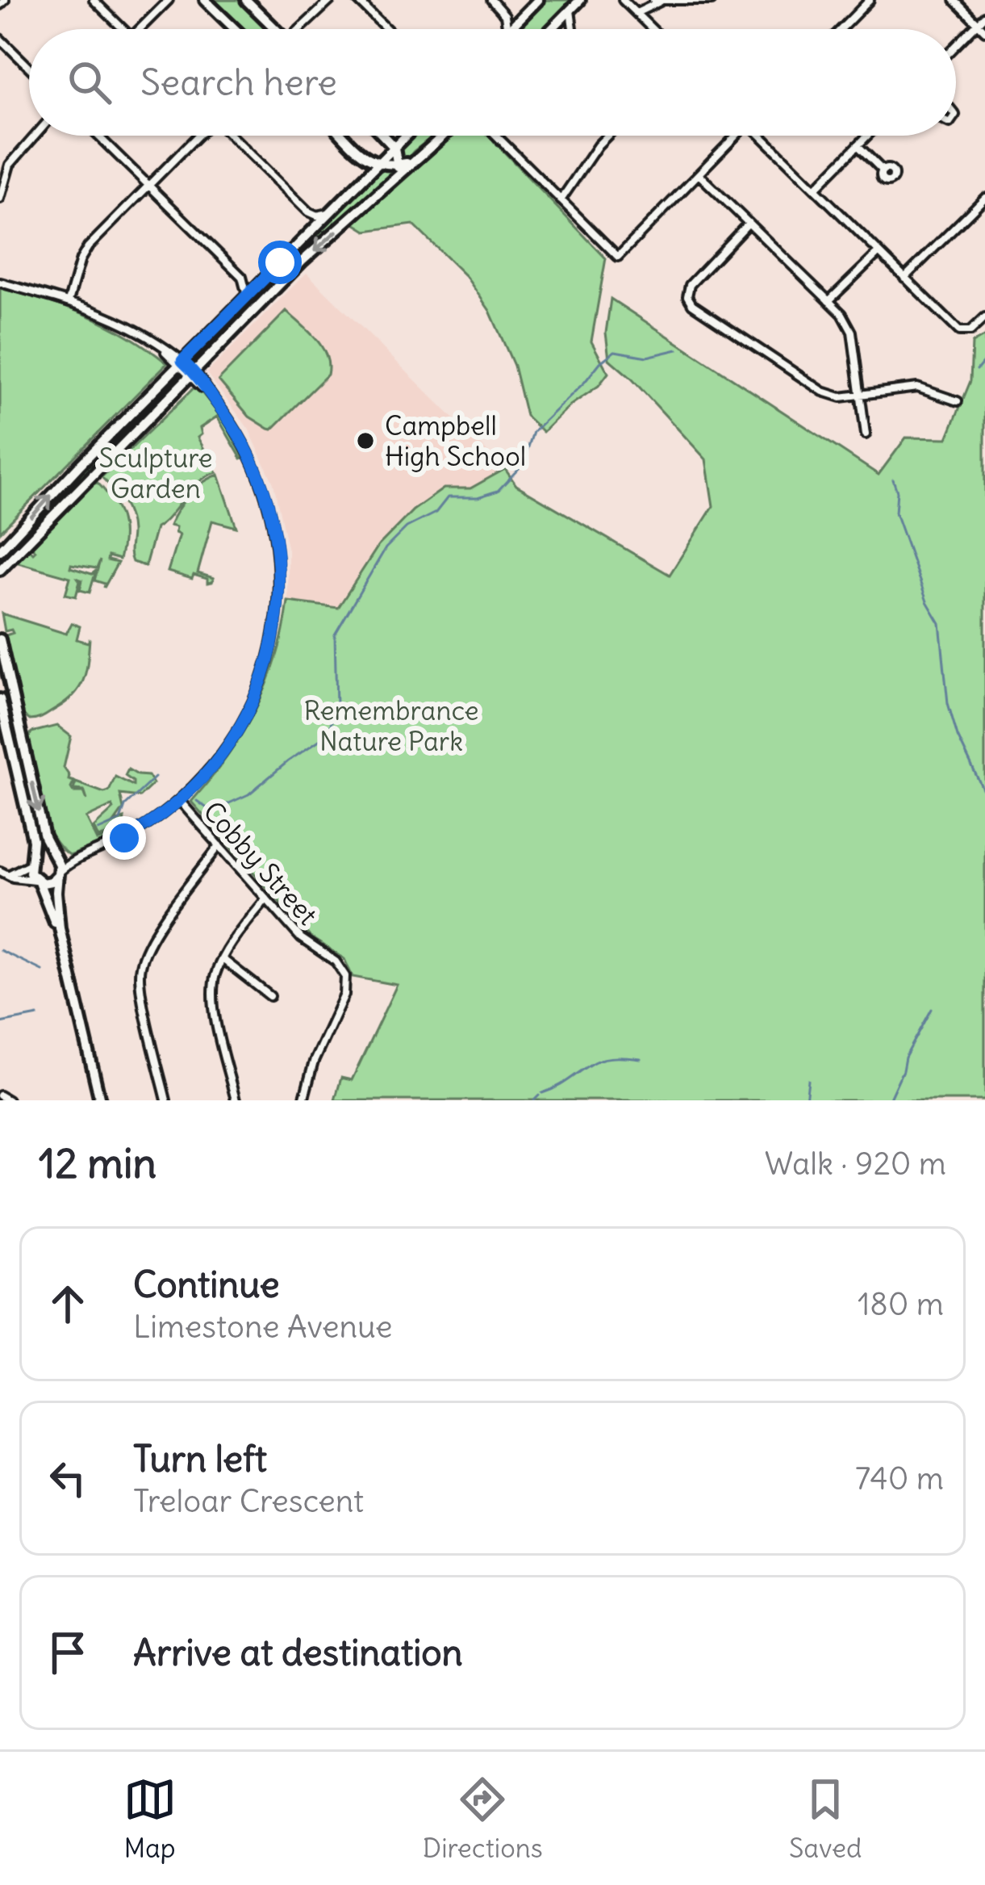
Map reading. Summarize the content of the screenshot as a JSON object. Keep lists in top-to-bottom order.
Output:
{
  "streets": {
    "street": ["Cobby Street"]
  },
  "parks": ["Sculpture Garden", "Remembrance Nature Park"],
  "places": ["Campbell High School"],
  "page": {
    "search": "Search here",
    "heading": ["12 min", "Walk · 920 m"],
    "list": [
      ["Continue", "Limestone Avenue", "180 m"],
      ["Turn left", "Treloar Crescent", "740 m"],
      "Arrive at destination"
    ],
    "nav": ["Map", "Directions", "Saved"]
  }
}
